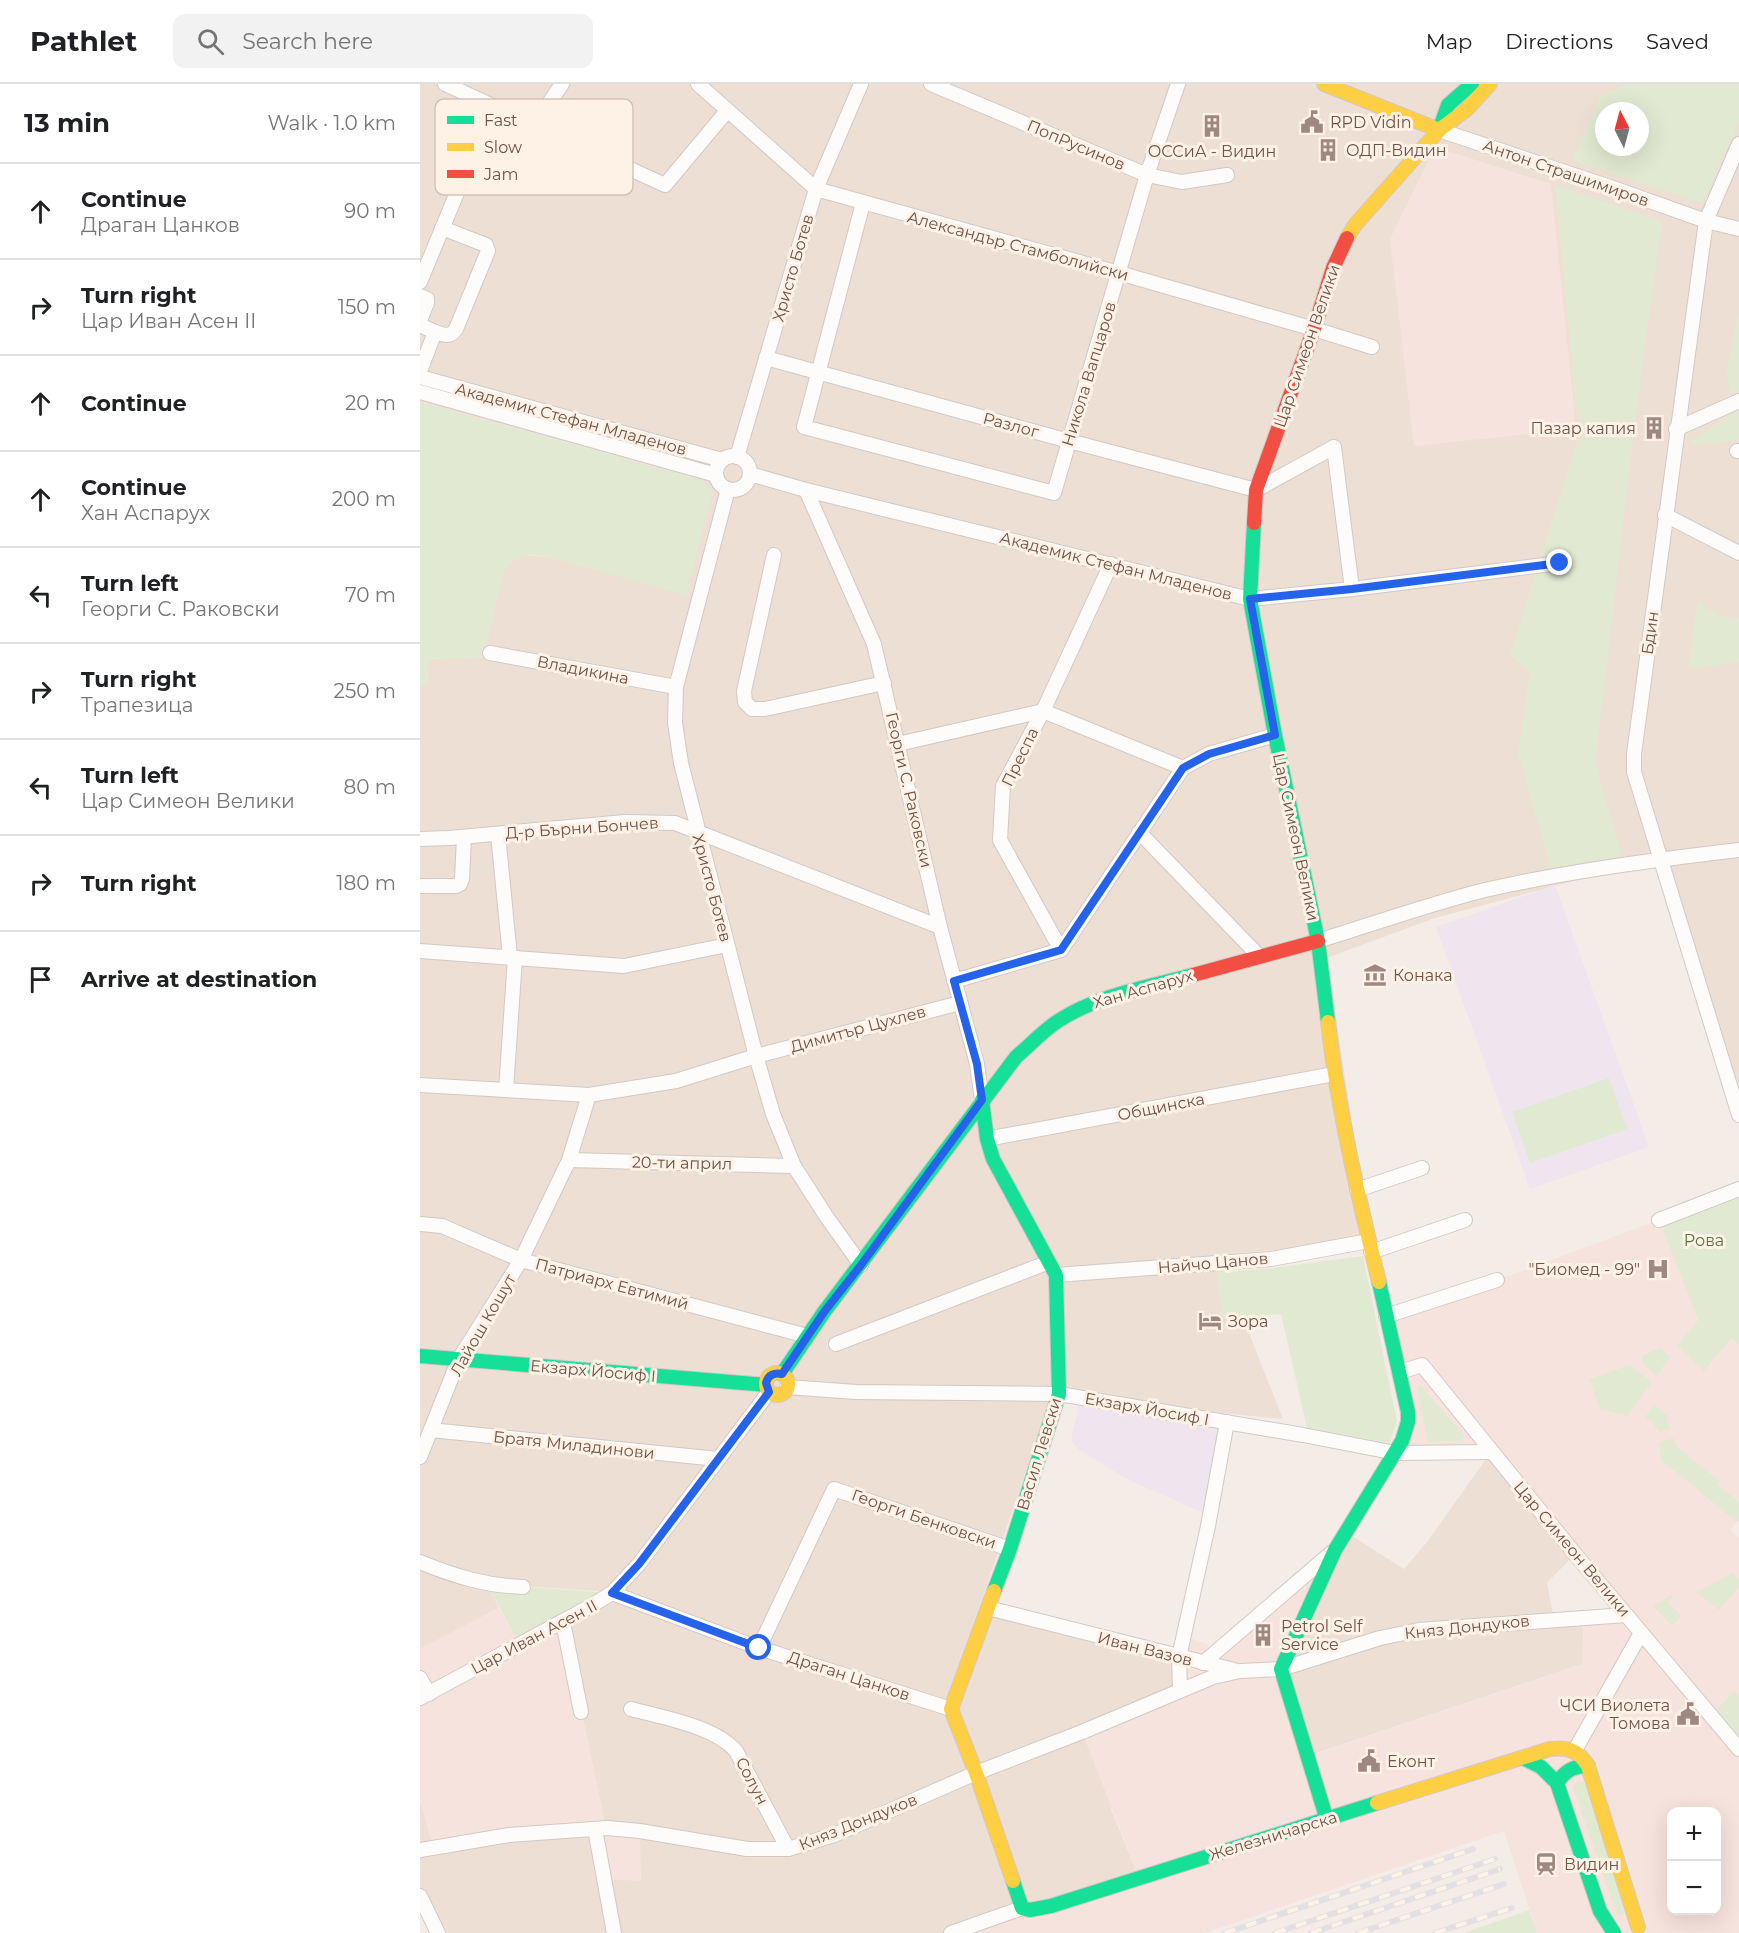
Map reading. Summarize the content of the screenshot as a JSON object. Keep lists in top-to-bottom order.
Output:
{
  "streets": {
    "street": [
      "ПопРусинов",
      "Антон Страшимиров",
      "Александър Стамболийски",
      "Христо Ботев",
      "Цар Симеон Велики",
      "Никола Вапцаров",
      "Академик Стефан Младенов",
      "Разлог",
      "Бдин",
      "Владикина",
      "Преспа",
      "Георги С. Раковски",
      "Д-р Бърни Бончев",
      "Хан Аспарух",
      "Димитър Цухлев",
      "Общинска",
      "20-ти април",
      "Найчо Цанов",
      "Патриарх Евтимий",
      "Лайош Кошут",
      "Екзарх Йосиф I",
      "Братя Миладинови",
      "Васил Левски",
      "Георги Бенковски",
      "Княз Дондуков",
      "Цар Иван Асен II",
      "Иван Вазов",
      "Драган Цанков",
      "Солун",
      "Железничарска"
    ]
  },
  "crossings": [
    ["ПопРусинов", "Никола Вапцаров"],
    ["Антон Страшимиров", "Цар Симеон Велики"],
    ["Антон Страшимиров", "Бдин"],
    ["Александър Стамболийски", "Христо Ботев"],
    ["Александър Стамболийски", "Цар Симеон Велики"],
    ["Александър Стамболийски", "Никола Вапцаров"],
    ["Христо Ботев", "Академик Стефан Младенов"],
    ["Христо Ботев", "Разлог"],
    ["Христо Ботев", "Владикина"],
    ["Христо Ботев", "Д-р Бърни Бончев"],
    ["Христо Ботев", "Хан Аспарух"],
    ["Христо Ботев", "Димитър Цухлев"],
    ["Христо Ботев", "20-ти април"],
    ["Цар Симеон Велики", "Академик Стефан Младенов"],
    ["Цар Симеон Велики", "Разлог"],
    ["Цар Симеон Велики", "Хан Аспарух"],
    ["Цар Симеон Велики", "Общинска"],
    ["Цар Симеон Велики", "Найчо Цанов"],
    ["Цар Симеон Велики", "Екзарх Йосиф I"],
    ["Цар Симеон Велики", "Княз Дондуков"],
    ["Никола Вапцаров", "Разлог"],
    ["Академик Стефан Младенов", "Преспа"],
    ["Академик Стефан Младенов", "Георги С. Раковски"],
    ["Георги С. Раковски", "Д-р Бърни Бончев"],
    ["Георги С. Раковски", "Хан Аспарух"],
    ["Георги С. Раковски", "Димитър Цухлев"],
    ["Георги С. Раковски", "Васил Левски"],
    ["Хан Аспарух", "Патриарх Евтимий"],
    ["Хан Аспарух", "Екзарх Йосиф I"],
    ["Хан Аспарух", "Васил Левски"],
    ["Димитър Цухлев", "Лайош Кошут"],
    ["Общинска", "Васил Левски"],
    ["20-ти април", "Лайош Кошут"],
    ["Найчо Цанов", "Васил Левски"],
    ["Патриарх Евтимий", "Лайош Кошут"],
    ["Лайош Кошут", "Екзарх Йосиф I"],
    ["Лайош Кошут", "Братя Миладинови"],
    ["Екзарх Йосиф I", "Васил Левски"],
    ["Екзарх Йосиф I", "Цар Иван Асен II"],
    ["Братя Миладинови", "Цар Иван Асен II"],
    ["Васил Левски", "Георги Бенковски"],
    ["Васил Левски", "Иван Вазов"],
    ["Васил Левски", "Драган Цанков"],
    ["Георги Бенковски", "Драган Цанков"],
    ["Княз Дондуков", "Иван Вазов"],
    ["Княз Дондуков", "Солун"],
    ["Цар Иван Асен II", "Драган Цанков"]
  ],
  "parks": ["Рова"],
  "places": {
    "public building": ["RPD Vidin", "ЧСИ Виолета Томова", "Еконт"],
    "building": [
      "ОССиА - Видин",
      "ОДП-Видин",
      "Пазар капия",
      "Petrol Self Service"
    ],
    "museum": ["Конака"],
    "hospital": ["\"Биомед - 99\""],
    "hotel": ["Зора"],
    "station": ["Видин"]
  },
  "legend": ["Fast", "Slow", "Jam"],
  "north": "top",
  "page": {
    "header": "Pathlet",
    "search": "Search here",
    "nav": ["Map", "Directions", "Saved"],
    "heading": ["13 min", "Walk · 1.0 km"],
    "list": [
      ["Continue", "Драган Цанков", "90 m"],
      ["Turn right", "Цар Иван Асен II", "150 m"],
      ["Continue", "20 m"],
      ["Continue", "Хан Аспарух", "200 m"],
      ["Turn left", "Георги С. Раковски", "70 m"],
      ["Turn right", "Трапезица", "250 m"],
      ["Turn left", "Цар Симеон Велики", "80 m"],
      ["Turn right", "180 m"],
      "Arrive at destination"
    ],
    "map_buttons": ["+", "−"]
  }
}
